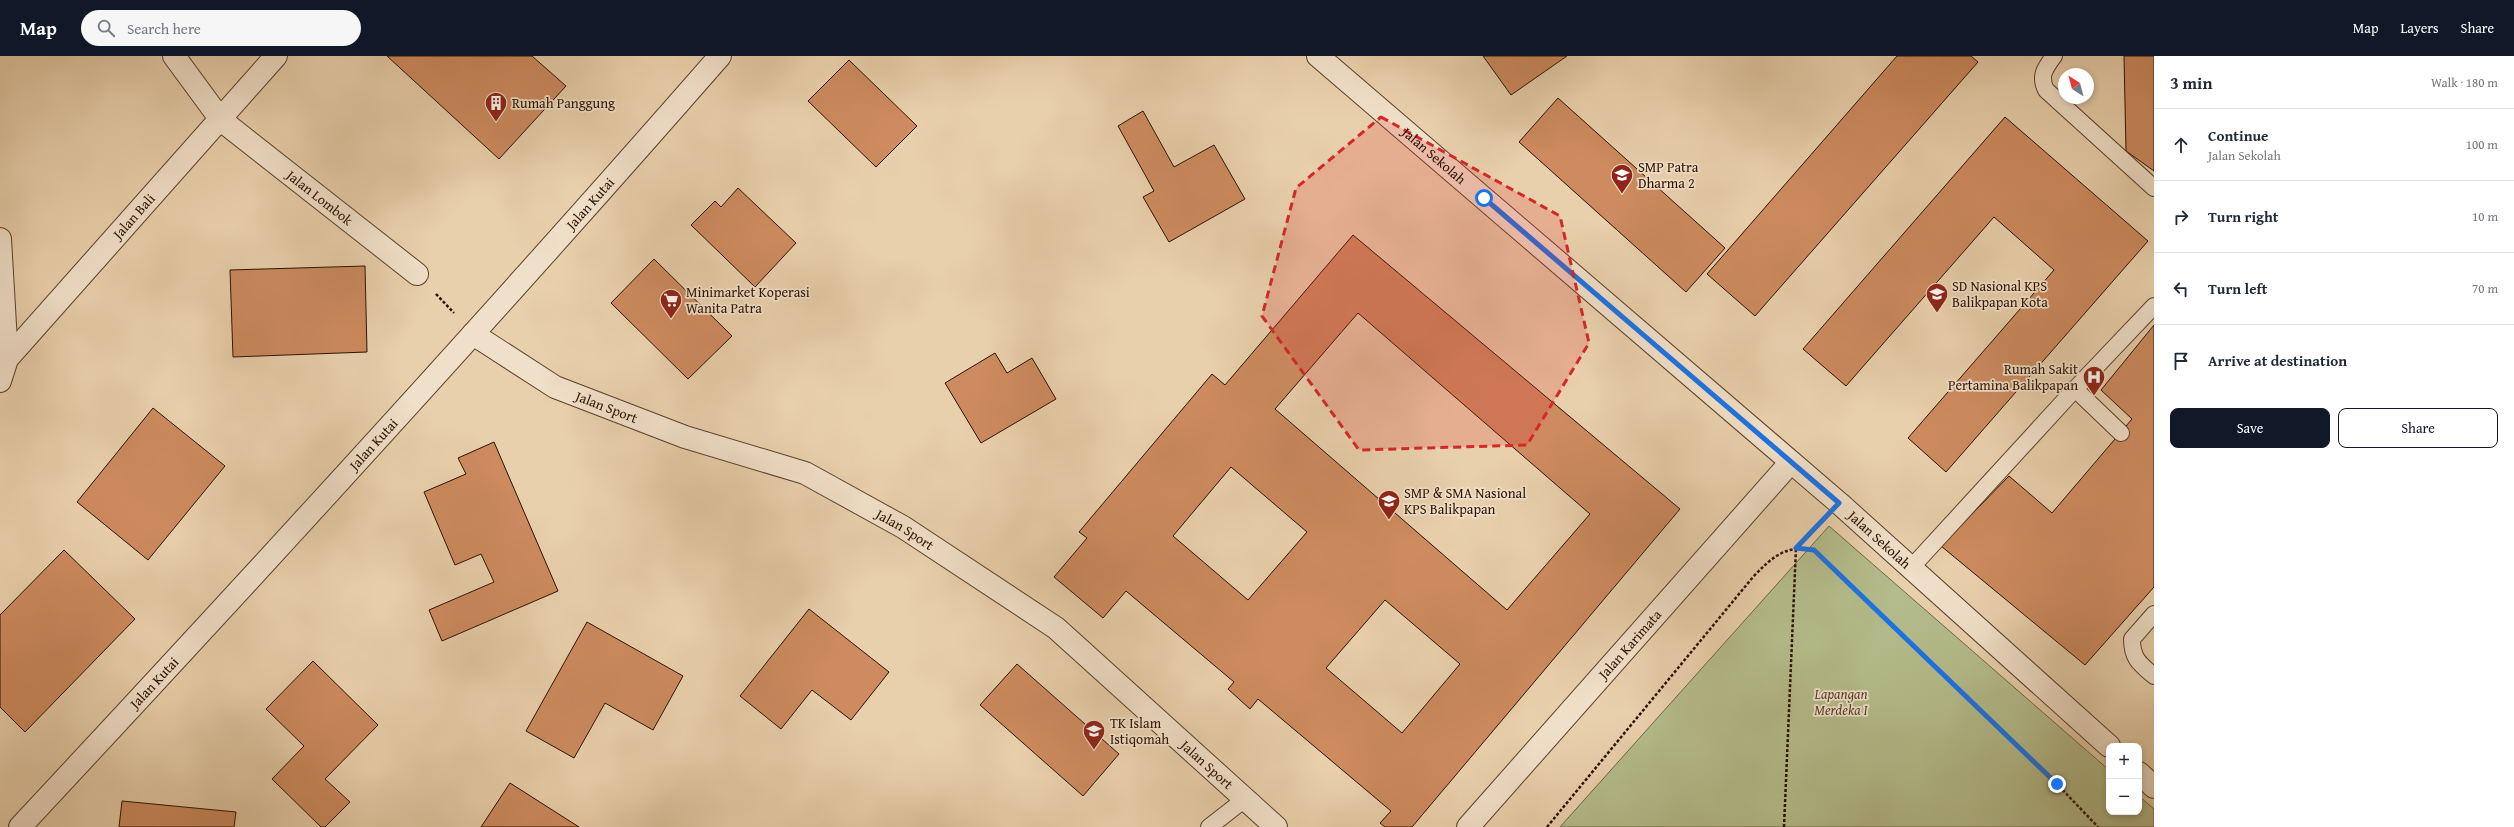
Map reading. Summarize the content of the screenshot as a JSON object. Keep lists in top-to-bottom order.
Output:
{
  "streets": {
    "street": [
      "Jalan Sekolah",
      "Jalan Lombok",
      "Jalan Kutai",
      "Jalan Bali",
      "Jalan Sport",
      "Jalan Karimata"
    ]
  },
  "crossings": [
    ["Jalan Sekolah", "Jalan Karimata"],
    ["Jalan Lombok", "Jalan Bali"],
    ["Jalan Kutai", "Jalan Sport"]
  ],
  "parks": ["Lapangan Merdeka I"],
  "places": {
    "building": ["Rumah Panggung"],
    "school or university": [
      "SMP Patra Dharma 2",
      "SD Nasional KPS Balikpapan Kota",
      "SMP & SMA Nasional KPS Balikpapan",
      "TK Islam Istiqomah"
    ],
    "supermarket": ["Minimarket Koperasi Wanita Patra"],
    "hospital": ["Rumah Sakit Pertamina Balikpapan"]
  },
  "north": "top left",
  "page": {
    "header": "Map",
    "search": "Search here",
    "nav": ["Map", "Layers", "Share"],
    "heading": ["3 min", "Walk · 180 m"],
    "list": [
      ["Continue", "Jalan Sekolah", "100 m"],
      ["Turn right", "10 m"],
      ["Turn left", "70 m"],
      "Arrive at destination"
    ],
    "buttons": ["Save", "Share"],
    "map_buttons": ["+", "−"]
  }
}
